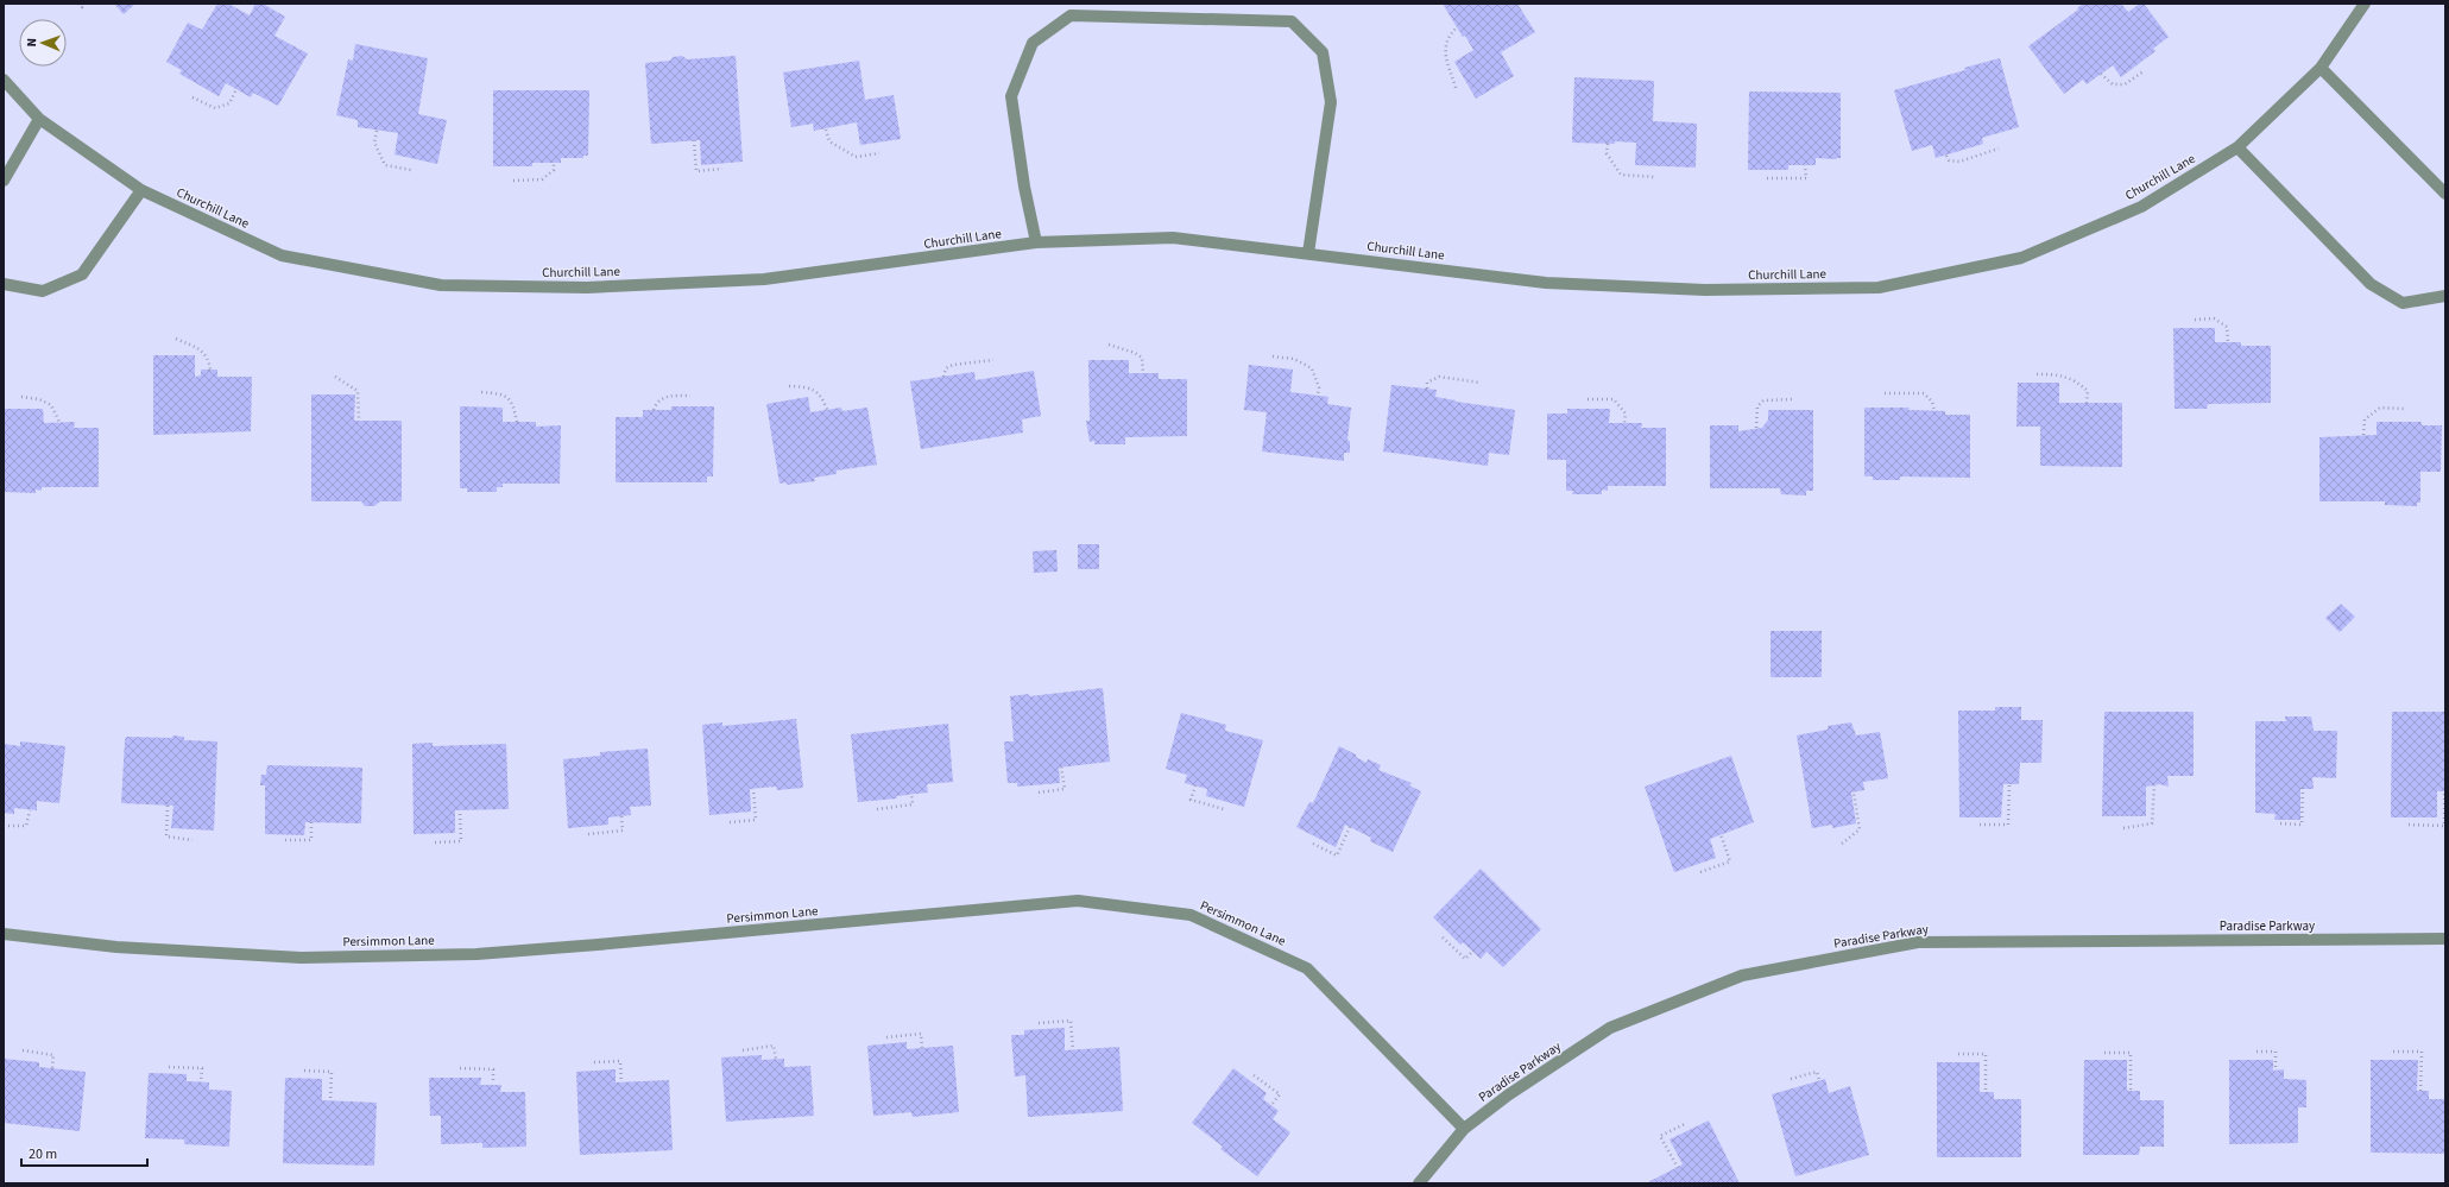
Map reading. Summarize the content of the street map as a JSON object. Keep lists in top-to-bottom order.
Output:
{
  "streets": {
    "street": ["Churchill Lane", "Persimmon Lane", "Paradise Parkway"]
  },
  "crossings": [
    ["Persimmon Lane", "Paradise Parkway"]
  ],
  "scale_bar": "20 m",
  "north": "left"
}
